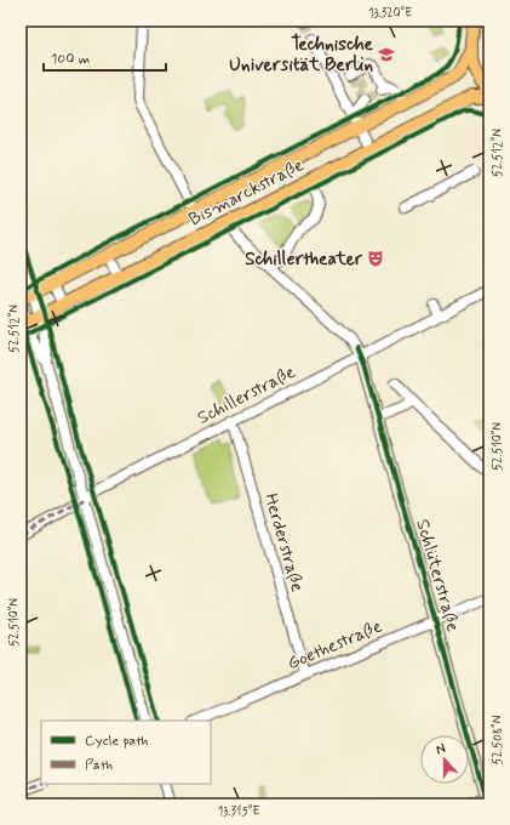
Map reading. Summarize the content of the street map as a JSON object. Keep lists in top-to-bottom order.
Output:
{
  "streets": {
    "main road": ["Bismarckstraße"],
    "street": [
      "Schillerstraße",
      "Herderstraße",
      "Schlüterstraße",
      "Goethestraße"
    ]
  },
  "crossings": [
    ["Bismarckstraße", "Schlüterstraße"],
    ["Schillerstraße", "Herderstraße"],
    ["Schillerstraße", "Schlüterstraße"],
    ["Herderstraße", "Goethestraße"],
    ["Schlüterstraße", "Goethestraße"]
  ],
  "places": {
    "school or university": ["Technische Universität Berlin"],
    "theatre": ["Schillertheater"]
  },
  "legend": ["Cycle path", "Path"],
  "scale_bar": "100 m",
  "north": "top",
  "coordinates": [
    "13.320°E",
    "52.512°N",
    "52.510°N",
    "52.508°N",
    "13.315°E"
  ]
}
